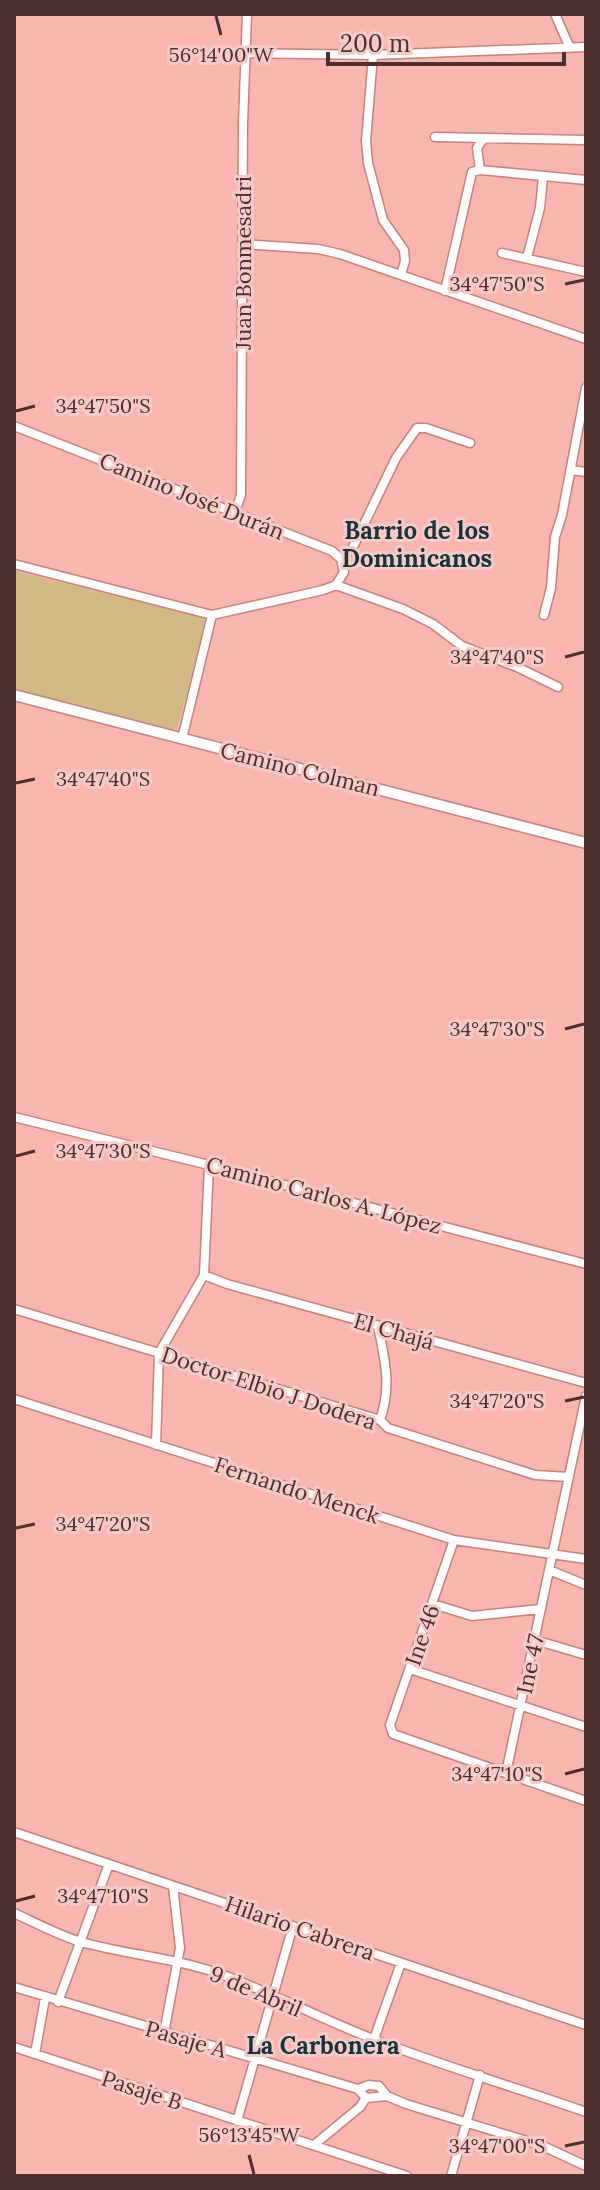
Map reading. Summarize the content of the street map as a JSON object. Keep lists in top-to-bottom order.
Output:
{
  "streets": {
    "street": [
      "Juan Bonmesadri",
      "Camino José Durán",
      "Camino Colman",
      "Camino Carlos A. López",
      "El Chajá",
      "Doctor Elbio J Dodera",
      "Fernando Menck",
      "Ine 46",
      "Ine 47",
      "Hilario Cabrera",
      "9 de Abril",
      "Pasaje A",
      "Pasaje B"
    ]
  },
  "crossings": [
    ["Juan Bonmesadri", "Camino José Durán"],
    ["Doctor Elbio J Dodera", "Ine 47"],
    ["Fernando Menck", "Ine 46"],
    ["Fernando Menck", "Ine 47"],
    ["Ine 46", "Ine 47"]
  ],
  "districts": ["Barrio de los Dominicanos", "La Carbonera"],
  "scale_bar": "200 m",
  "coordinates": [
    "56°14'00\"W",
    "34°47'50\"S",
    "34°47'40\"S",
    "34°47'30\"S",
    "34°47'20\"S",
    "34°47'10\"S",
    "56°13'45\"W",
    "34°47'00\"S"
  ]
}
